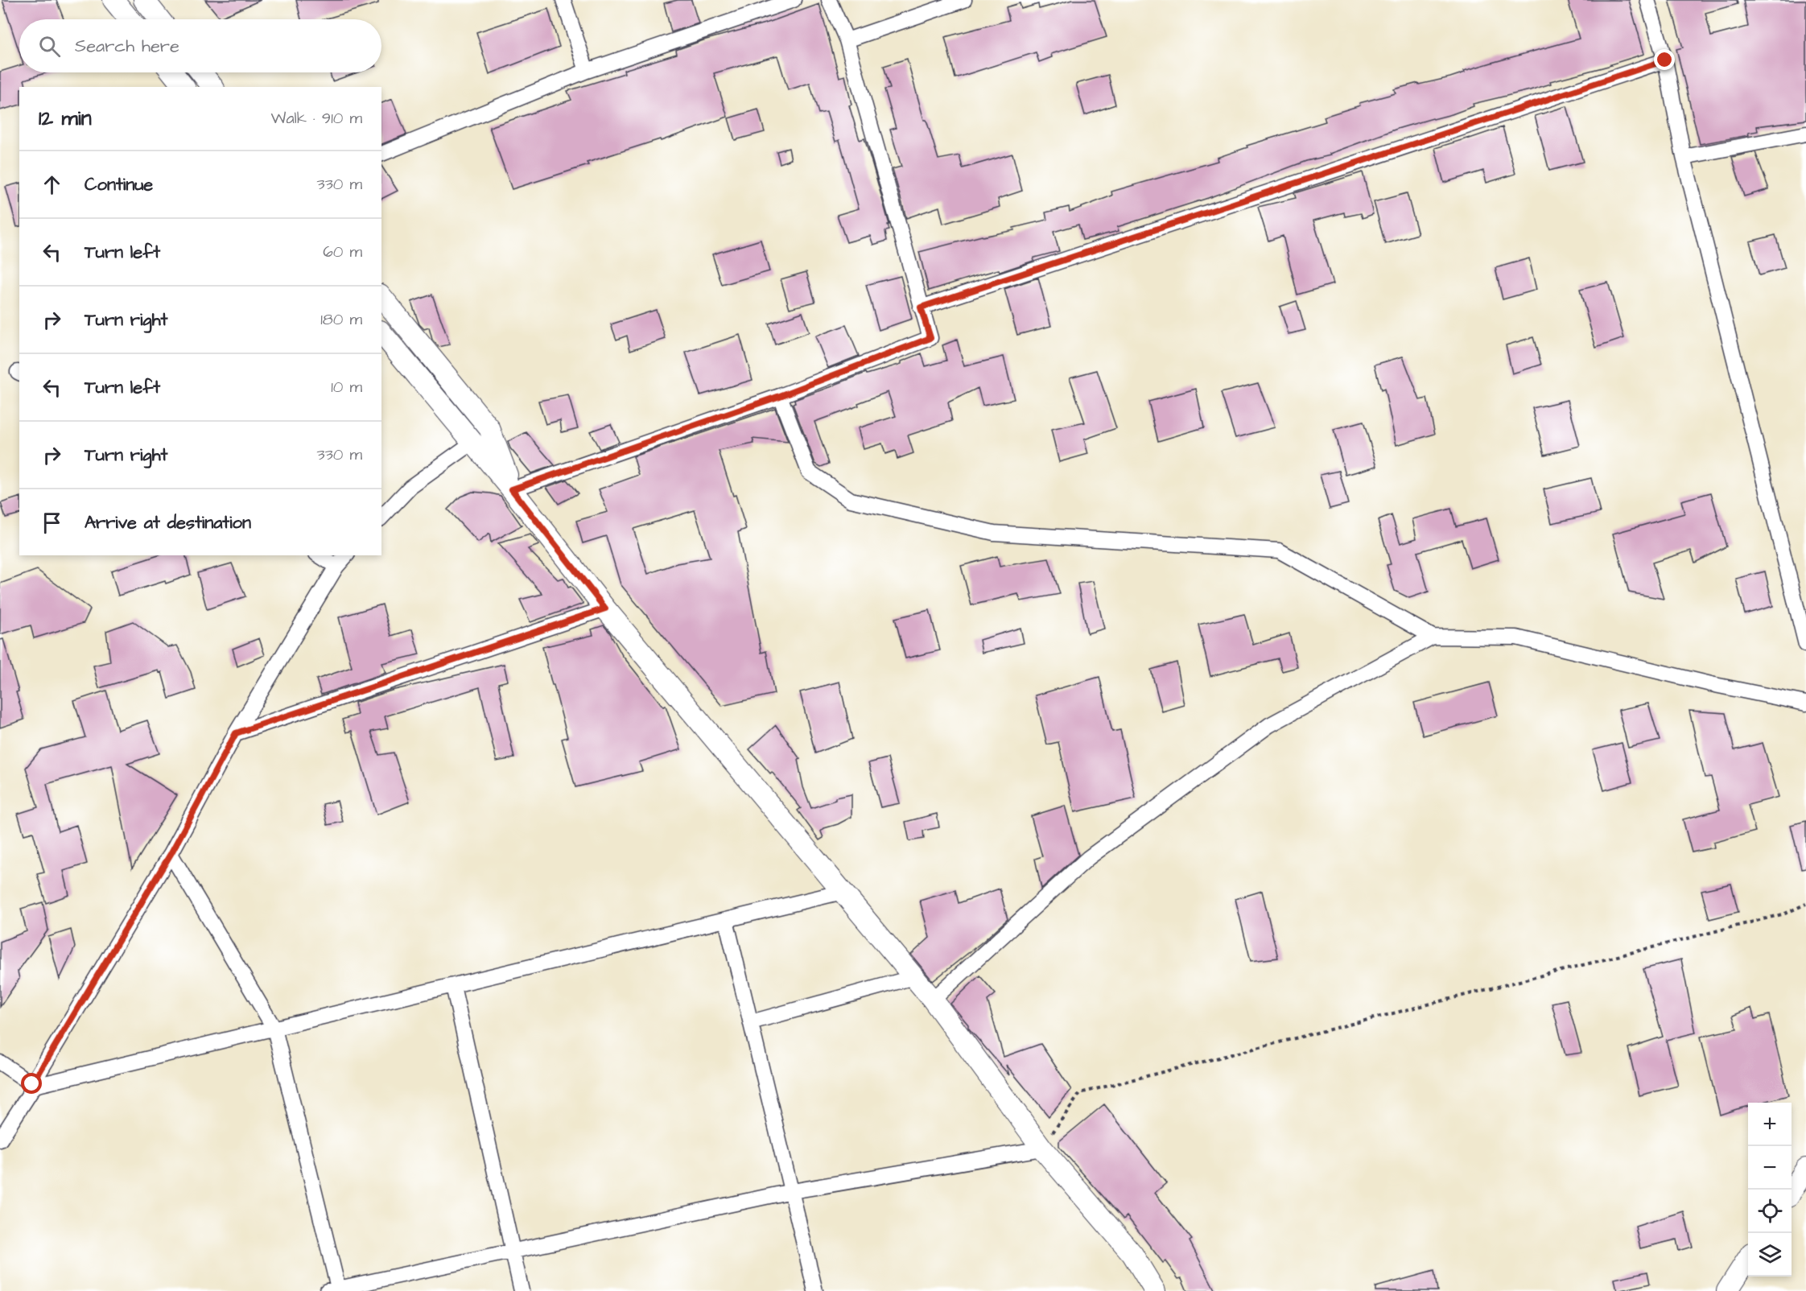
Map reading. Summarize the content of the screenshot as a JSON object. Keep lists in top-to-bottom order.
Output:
{
  "page": {
    "search": "Search here",
    "heading": ["12 min", "Walk · 910 m"],
    "list": [
      ["Continue", "330 m"],
      ["Turn left", "60 m"],
      ["Turn right", "180 m"],
      ["Turn left", "10 m"],
      ["Turn right", "330 m"],
      "Arrive at destination"
    ],
    "map_buttons": ["+", "−"]
  }
}
